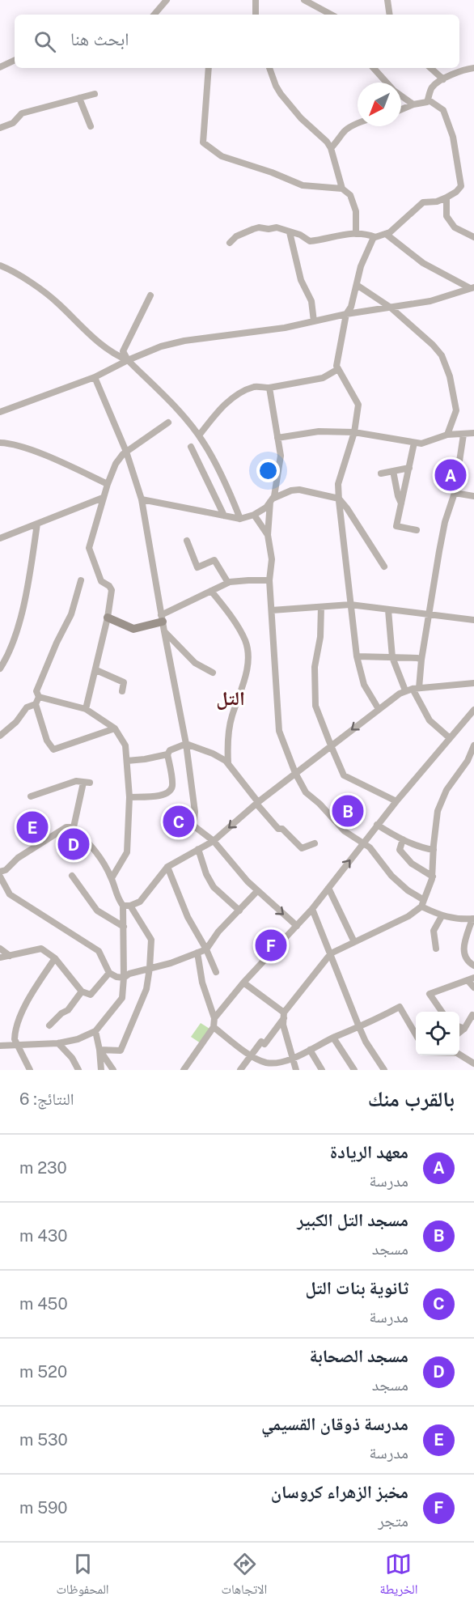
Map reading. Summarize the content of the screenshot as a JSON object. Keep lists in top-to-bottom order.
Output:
{
  "districts": ["التل"],
  "north": "bottom left",
  "page": {
    "search": "ابحث هنا",
    "pins": [
      "A",
      "B",
      "C",
      "E",
      "D",
      "F"
    ],
    "heading": ["بالقرب منك", "النتائج: 6"],
    "list": [
      {
        "mark": "A",
        "name": "معهد الريادة",
        "note": "مدرسة",
        "value": "230 m"
      },
      {
        "mark": "B",
        "name": "مسجد التل الكبير",
        "note": "مسجد",
        "value": "430 m"
      },
      {
        "mark": "C",
        "name": "ثانوية بنات التل",
        "note": "مدرسة",
        "value": "450 m"
      },
      {
        "mark": "D",
        "name": "مسجد الصحابة",
        "note": "مسجد",
        "value": "520 m"
      },
      {
        "mark": "E",
        "name": "مدرسة ذوقان القسيمي",
        "note": "مدرسة",
        "value": "530 m"
      },
      {
        "mark": "F",
        "name": "مخبز الزهراء كروسان",
        "note": "متجر",
        "value": "590 m"
      }
    ],
    "nav": ["الخريطة", "الاتجاهات", "المحفوظات"]
  }
}
